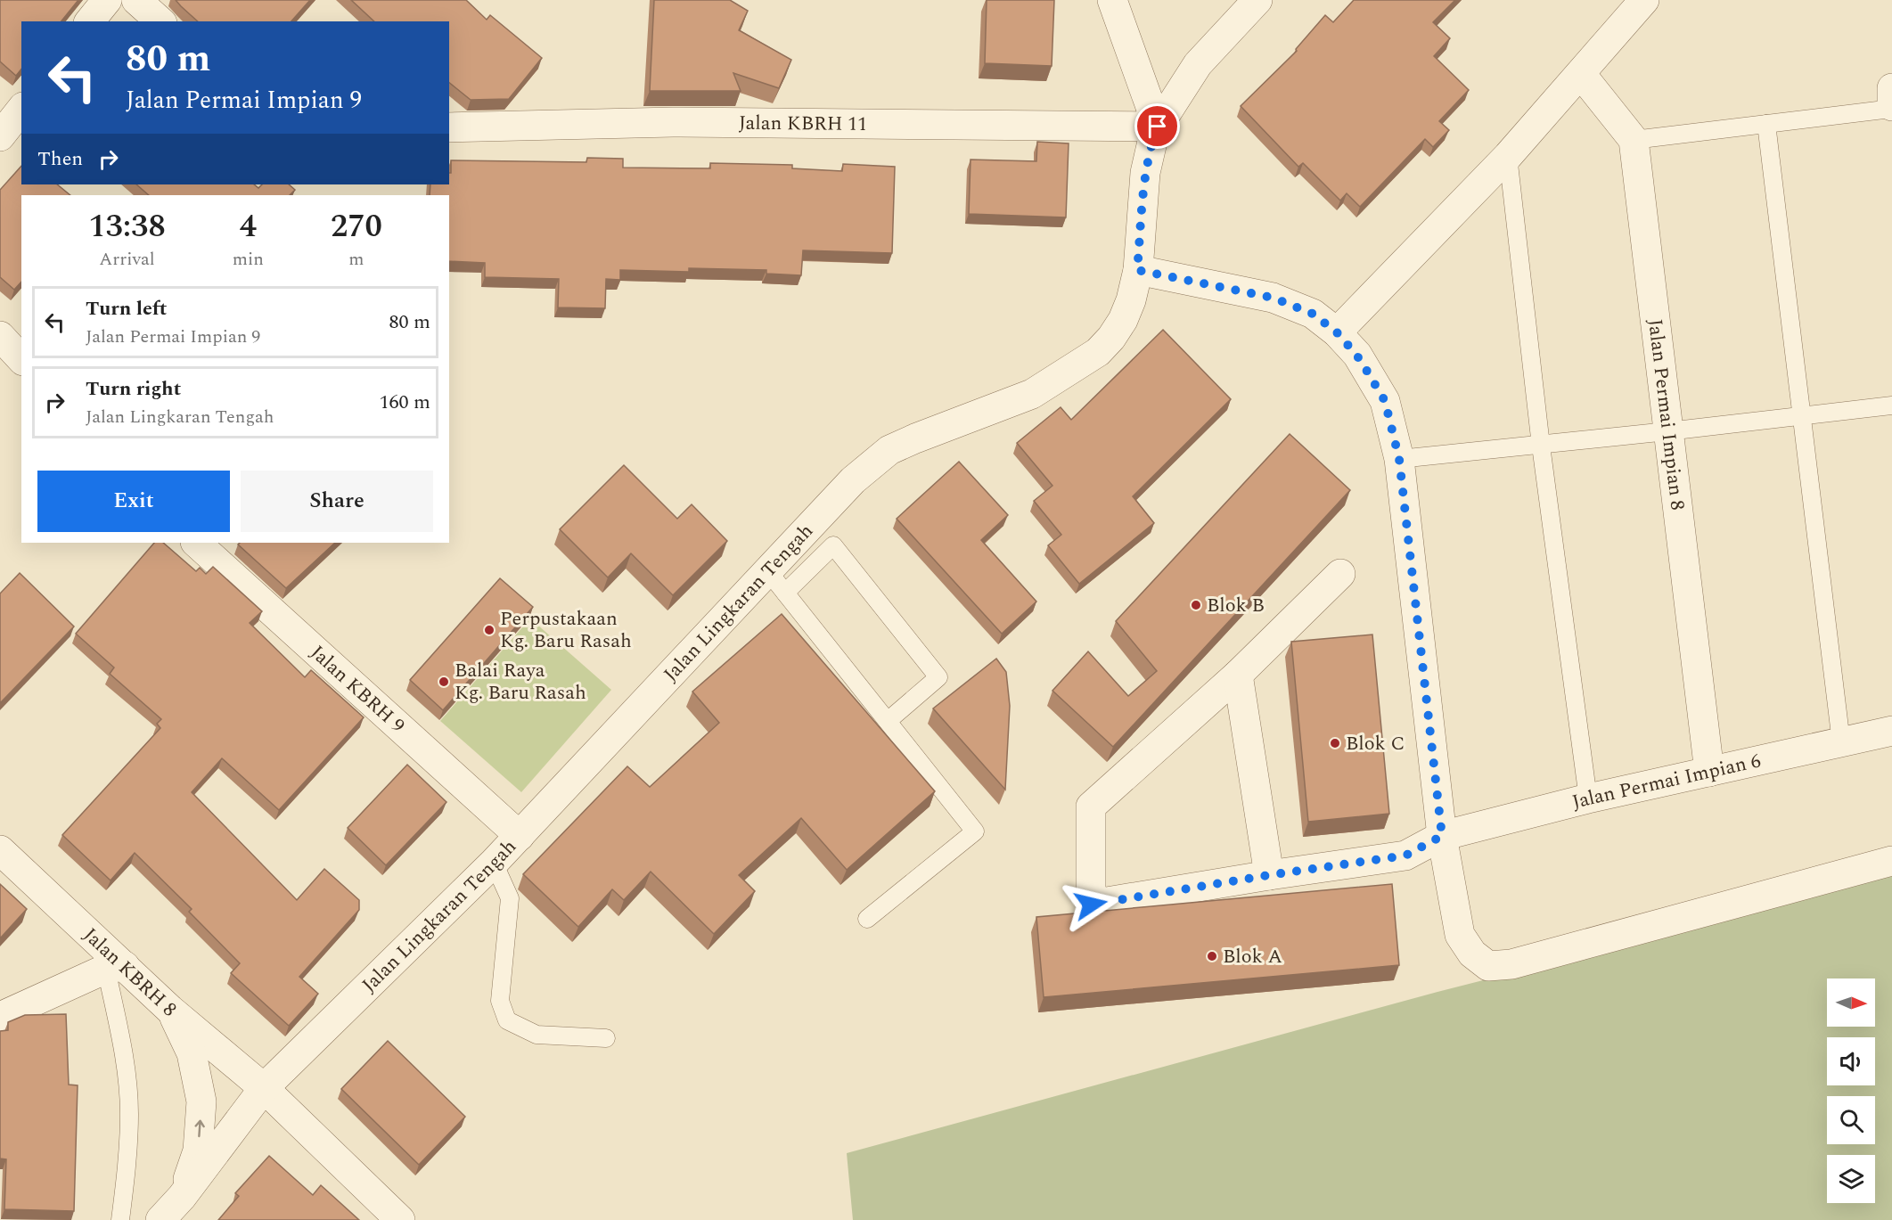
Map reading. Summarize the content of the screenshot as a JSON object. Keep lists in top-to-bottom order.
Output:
{
  "streets": {
    "street": [
      "Jalan KBRH 11",
      "Jalan Permai Impian 8",
      "Jalan Lingkaran Tengah",
      "Jalan KBRH 9",
      "Jalan Permai Impian 6",
      "Jalan KBRH 8"
    ]
  },
  "crossings": [
    ["Jalan KBRH 11", "Jalan Lingkaran Tengah"],
    ["Jalan Permai Impian 8", "Jalan Permai Impian 6"],
    ["Jalan Lingkaran Tengah", "Jalan KBRH 9"],
    ["Jalan Lingkaran Tengah", "Jalan KBRH 8"]
  ],
  "places": [
    "Blok B",
    "Perpustakaan Kg. Baru Rasah",
    "Balai Raya Kg. Baru Rasah",
    "Blok C",
    "Blok A"
  ],
  "north": "right",
  "page": {
    "turn": ["80 m", "Jalan Permai Impian 9"],
    "then": "Then",
    "eta": [
      "13:38",
      "Arrival",
      "4",
      "min",
      "270",
      "m"
    ],
    "list": [
      {
        "name": "Turn left",
        "note": "Jalan Permai Impian 9",
        "value": "80 m"
      },
      {
        "name": "Turn right",
        "note": "Jalan Lingkaran Tengah",
        "value": "160 m"
      }
    ],
    "buttons": ["Exit", "Share"]
  }
}
